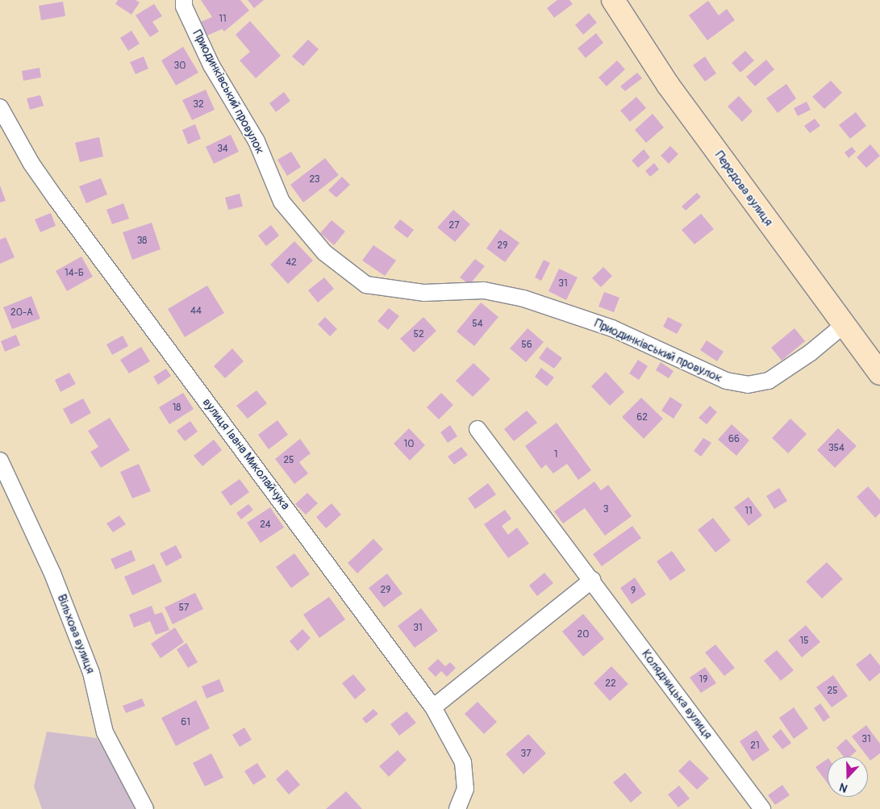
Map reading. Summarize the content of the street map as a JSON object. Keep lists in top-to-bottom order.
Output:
{
  "streets": {
    "street": [
      "Приодинківський провулок",
      "Передова вулиця",
      "вулиця Івана Миколайчука",
      "Вільхова вулиця",
      "Колядницька вулиця"
    ]
  },
  "crossings": [
    ["Приодинківський провулок", "Передова вулиця"]
  ],
  "house_numbers": [
    "11",
    "30",
    "32",
    "34",
    "23",
    "27",
    "38",
    "29",
    "42",
    "14-Б",
    "31",
    "44",
    "20-А",
    "54",
    "52",
    "56",
    "18",
    "62",
    "66",
    "10",
    "354",
    "1",
    "25",
    "3",
    "11",
    "24",
    "29",
    "9",
    "57",
    "31",
    "20",
    "15",
    "19",
    "22",
    "25",
    "61",
    "31",
    "21",
    "37"
  ],
  "north": "bottom"
}
